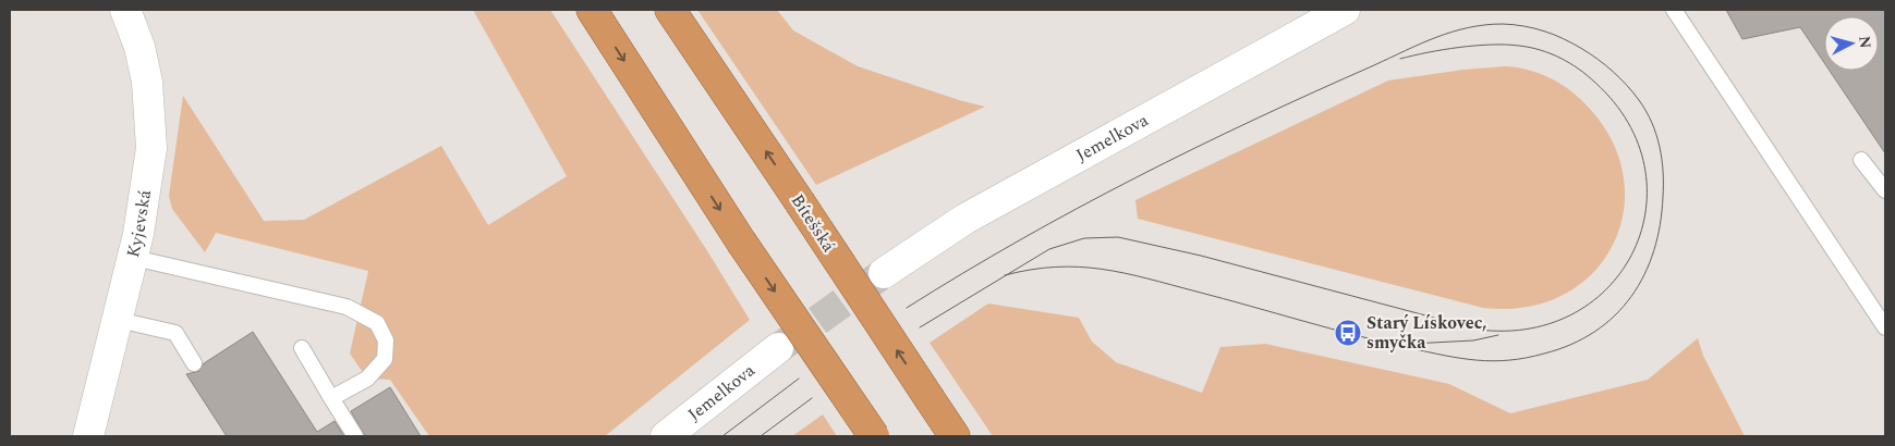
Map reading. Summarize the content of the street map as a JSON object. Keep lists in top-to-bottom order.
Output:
{
  "streets": {
    "highway": ["Bítešská"],
    "street": ["Jemelkova", "Kyjevská"]
  },
  "places": {
    "bus stop": ["Starý Lískovec, smyčka"]
  },
  "north": "right"
}
